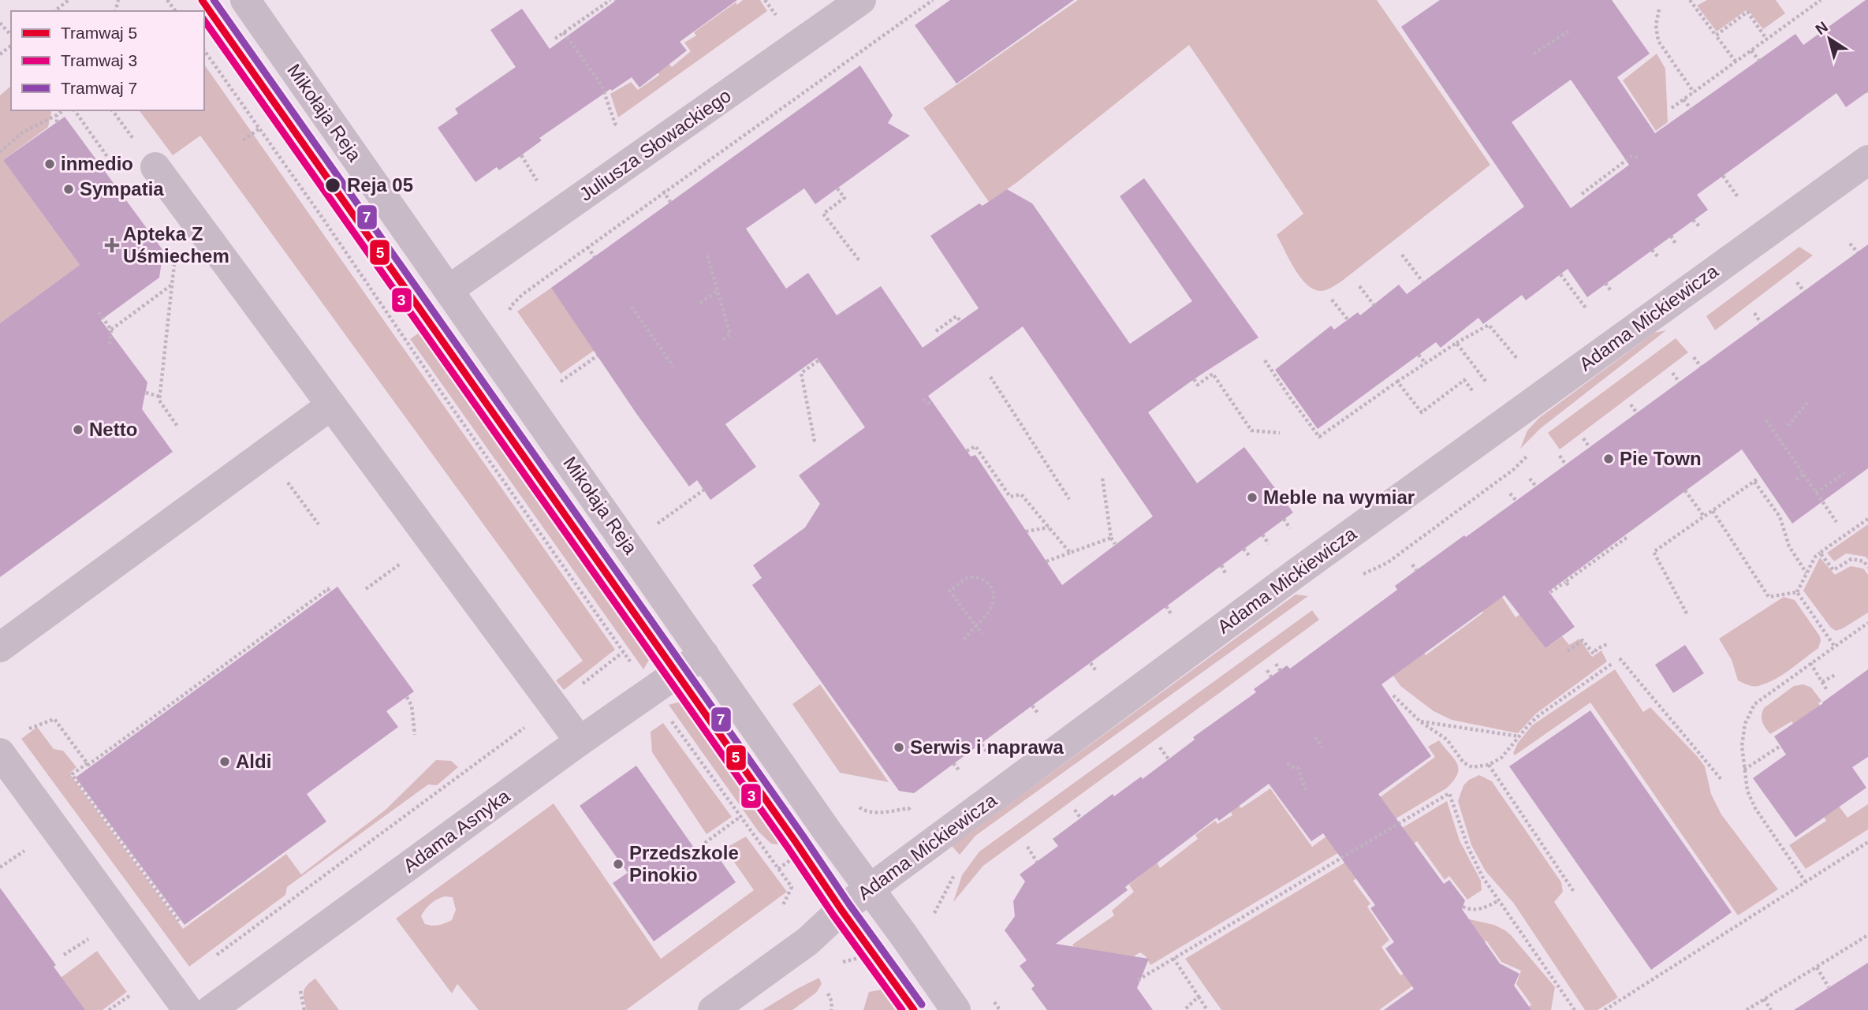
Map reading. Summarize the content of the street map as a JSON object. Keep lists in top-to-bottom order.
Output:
{
  "streets": {
    "street": [
      "Mikołaja Reja",
      "Juliusza Słowackiego",
      "Adama Mickiewicza",
      "Adama Asnyka"
    ]
  },
  "crossings": [
    ["Mikołaja Reja", "Juliusza Słowackiego"],
    ["Mikołaja Reja", "Adama Mickiewicza"],
    ["Mikołaja Reja", "Adama Asnyka"]
  ],
  "places": {
    "other": [
      "inmedio",
      "Reja 05",
      "Sympatia",
      "Netto",
      "Pie Town",
      "Meble na wymiar",
      "Serwis i naprawa",
      "Aldi",
      "Przedszkole Pinokio"
    ],
    "health": ["Apteka Z Uśmiechem"]
  },
  "lines": ["tram line 5", "tram line 7", "tram line 3"],
  "legend": ["Tramwaj 5", "Tramwaj 3", "Tramwaj 7"],
  "north": "top left"
}
